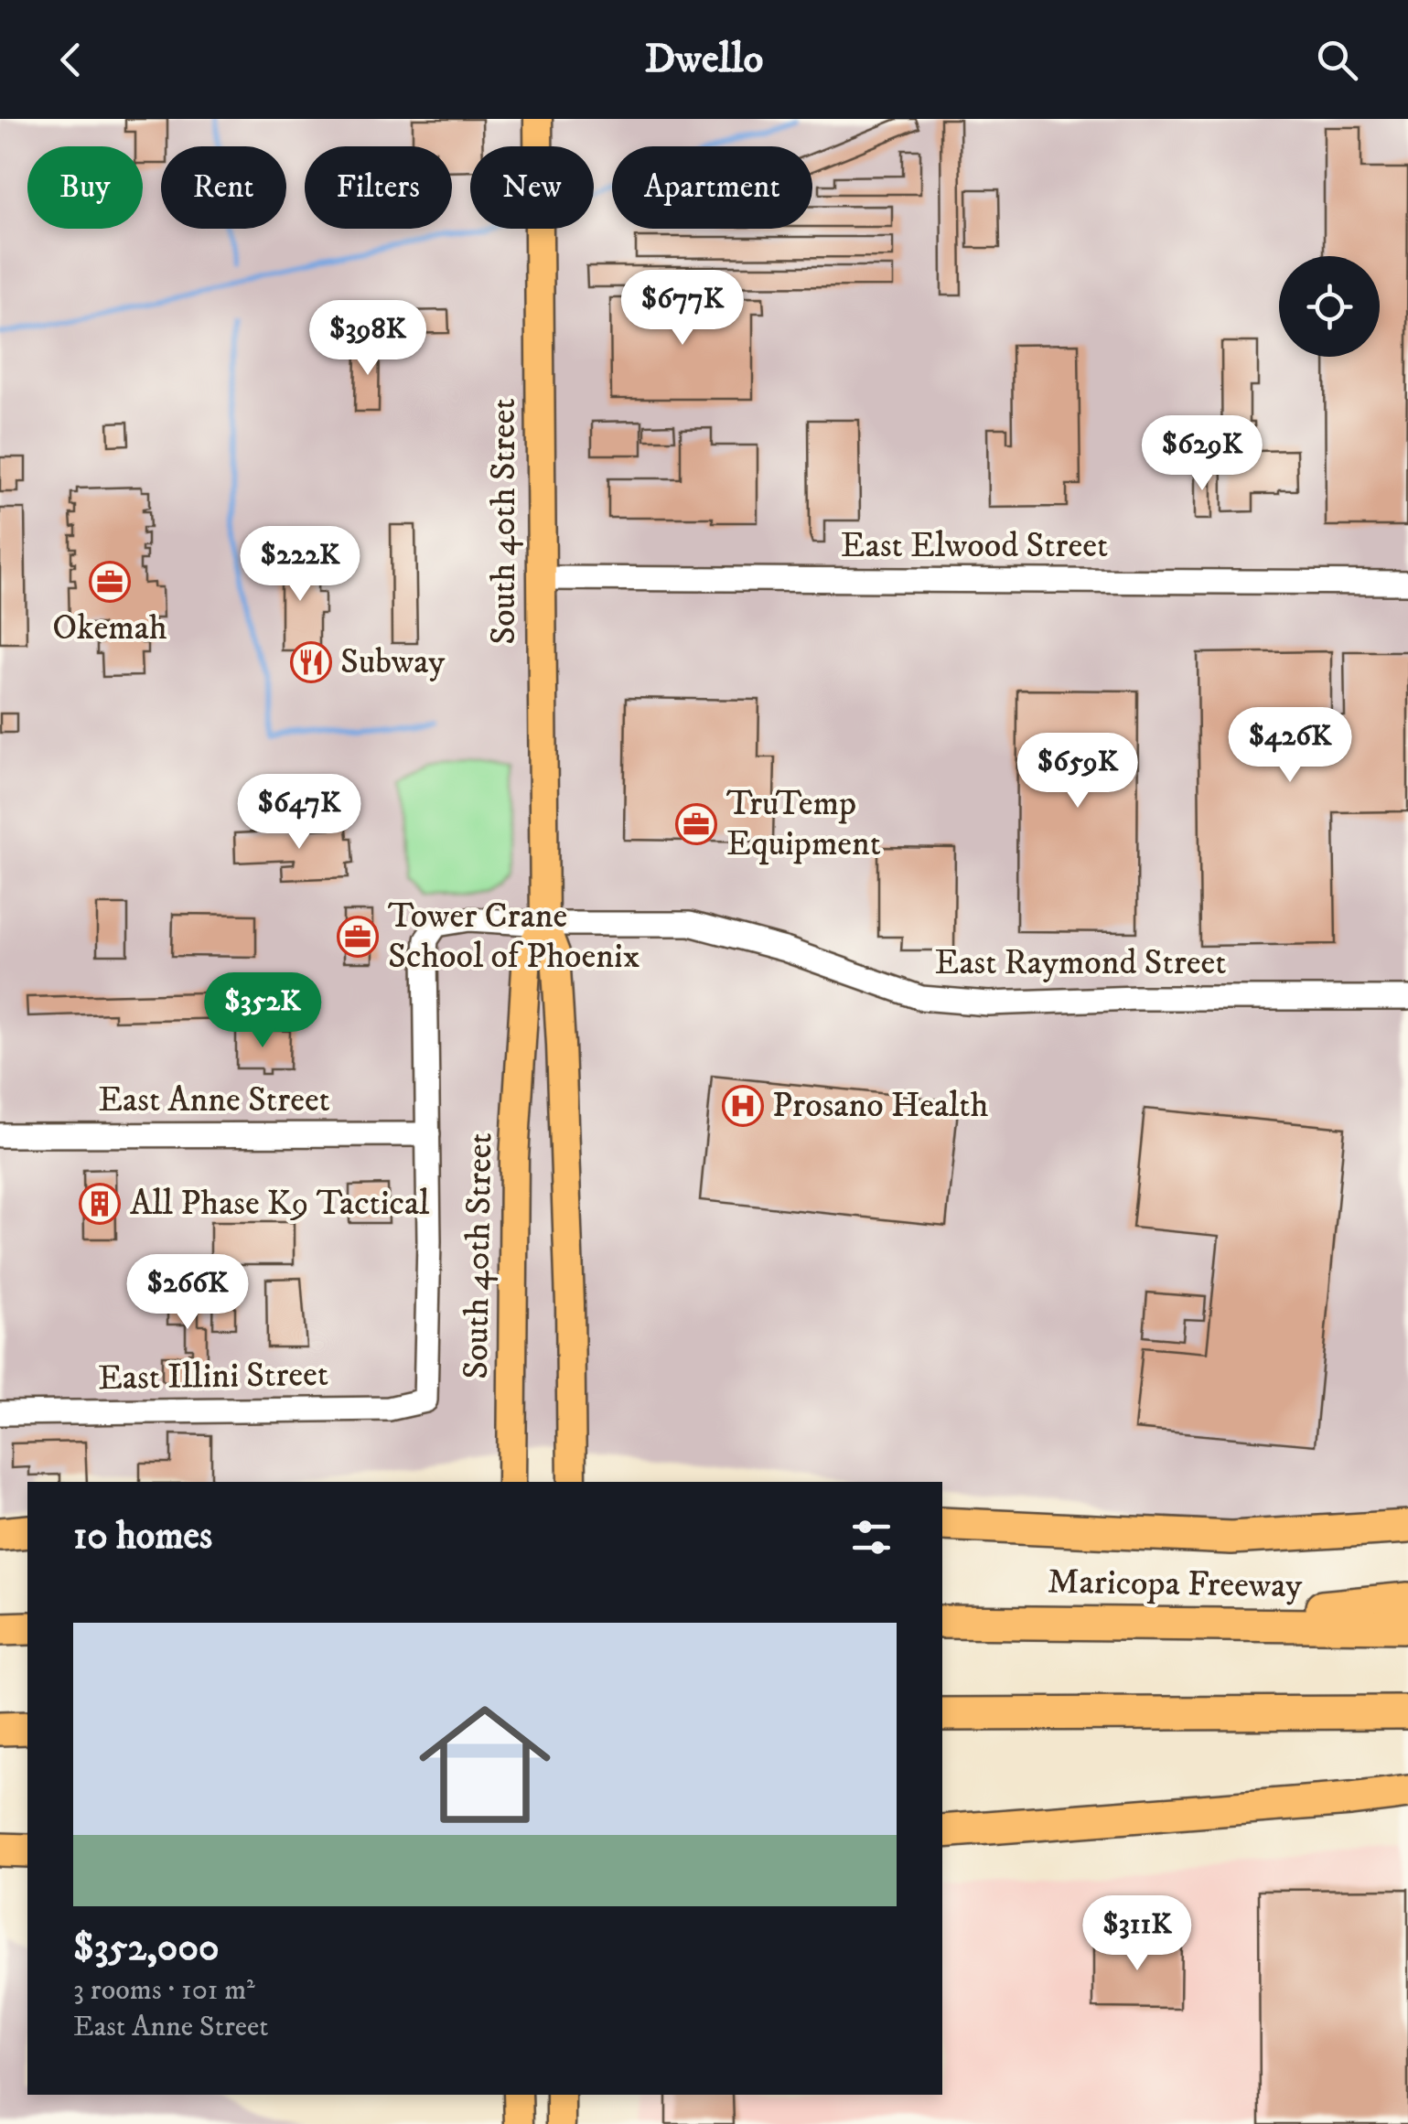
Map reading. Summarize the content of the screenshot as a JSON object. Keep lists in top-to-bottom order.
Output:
{
  "streets": {
    "highway": ["Maricopa Freeway"],
    "main road": ["South 40th Street"],
    "street": [
      "East Elwood Street",
      "East Raymond Street",
      "East Anne Street",
      "East Illini Street"
    ]
  },
  "crossings": [
    ["South 40th Street", "East Elwood Street"],
    ["South 40th Street", "East Raymond Street"],
    ["South 40th Street", "East Anne Street"],
    ["South 40th Street", "East Illini Street"]
  ],
  "places": {
    "office": ["Okemah", "TruTemp Equipment", "Tower Crane School of Phoenix"],
    "restaurant": ["Subway"],
    "hospital": ["Prosano Health"],
    "building": ["All Phase K9 Tactical"]
  },
  "page": {
    "header": "Dwello",
    "chip": [
      "Buy",
      "Rent",
      "Filters",
      "New",
      "Apartment"
    ],
    "price": [
      "$677K",
      "$398K",
      "$629K",
      "$222K",
      "$426K",
      "$659K",
      "$647K",
      "$352K",
      "$266K",
      "$311K"
    ],
    "heading": "10 homes",
    "list": [
      {
        "name": "$352,000",
        "note": "3 rooms · 101 m² · East Anne Street"
      }
    ]
  }
}
